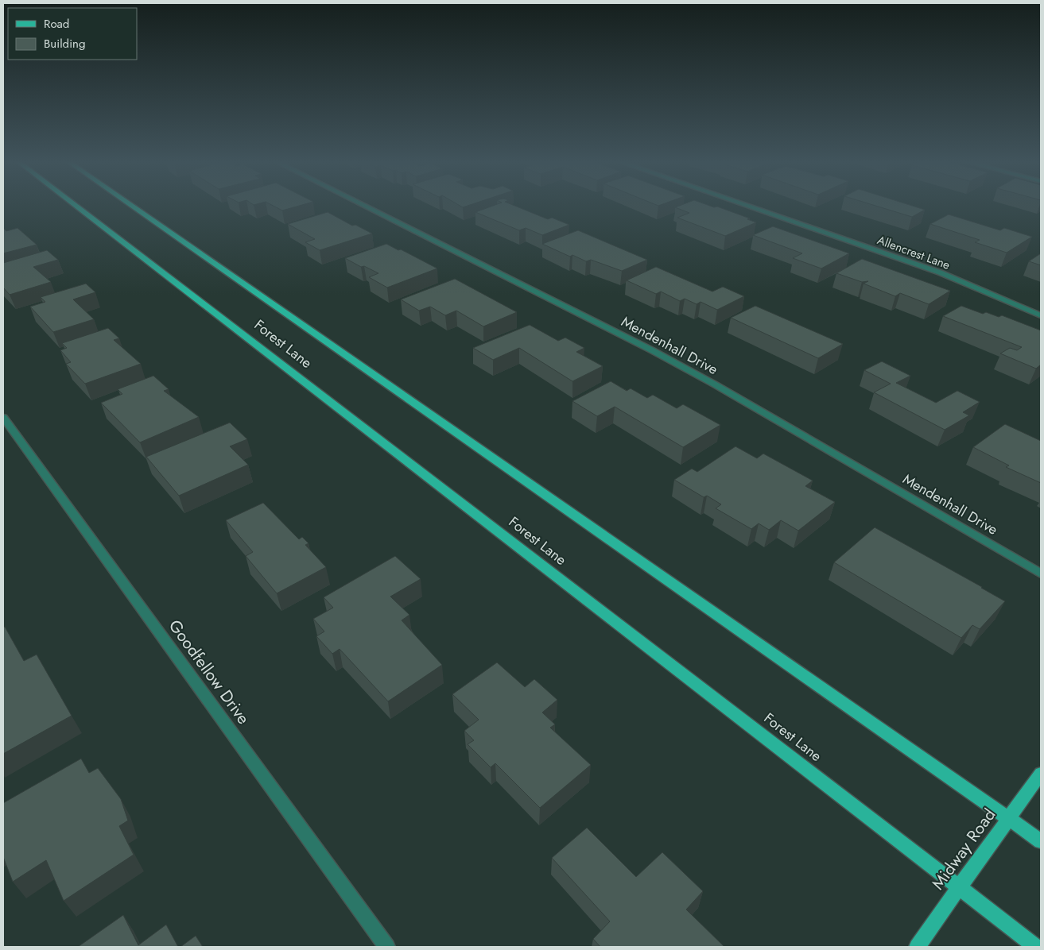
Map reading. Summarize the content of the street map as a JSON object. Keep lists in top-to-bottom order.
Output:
{
  "streets": {
    "main road": ["Forest Lane", "Midway Road"],
    "street": ["Allencrest Lane", "Mendenhall Drive", "Goodfellow Drive"]
  },
  "crossings": [
    ["Forest Lane", "Midway Road"]
  ],
  "legend": ["Road", "Building"]
}
